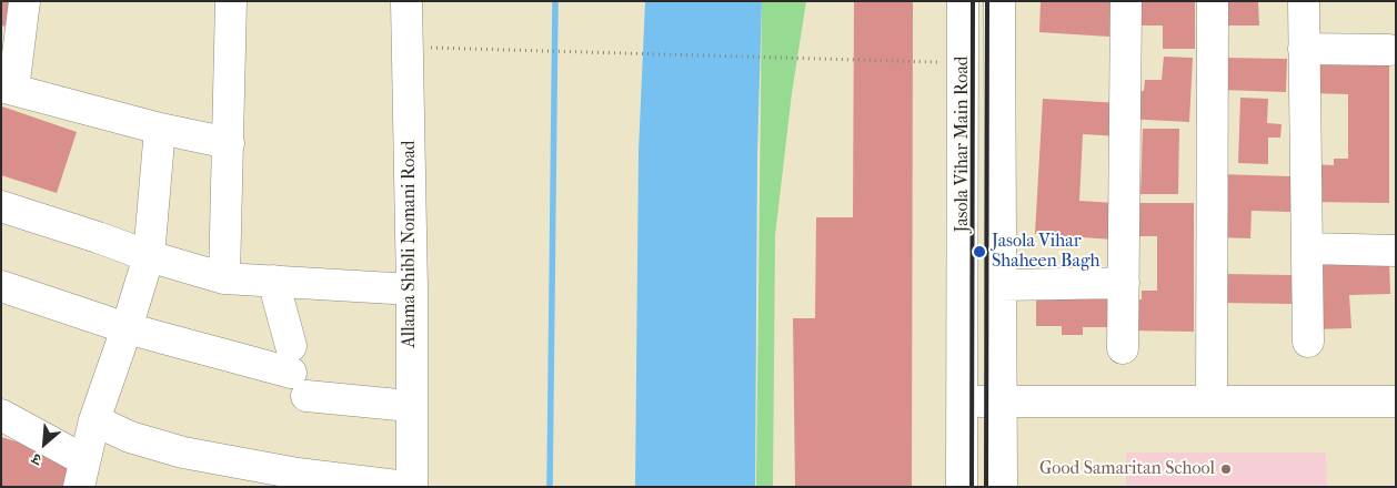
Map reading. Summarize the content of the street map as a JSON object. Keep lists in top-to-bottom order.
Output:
{
  "streets": {
    "street": ["Jasola Vihar Main Road", "Allama Shibli Nomani Road"]
  },
  "places": ["Jasola Vihar Shaheen Bagh", "Good Samaritan School"],
  "north": "bottom left"
}
